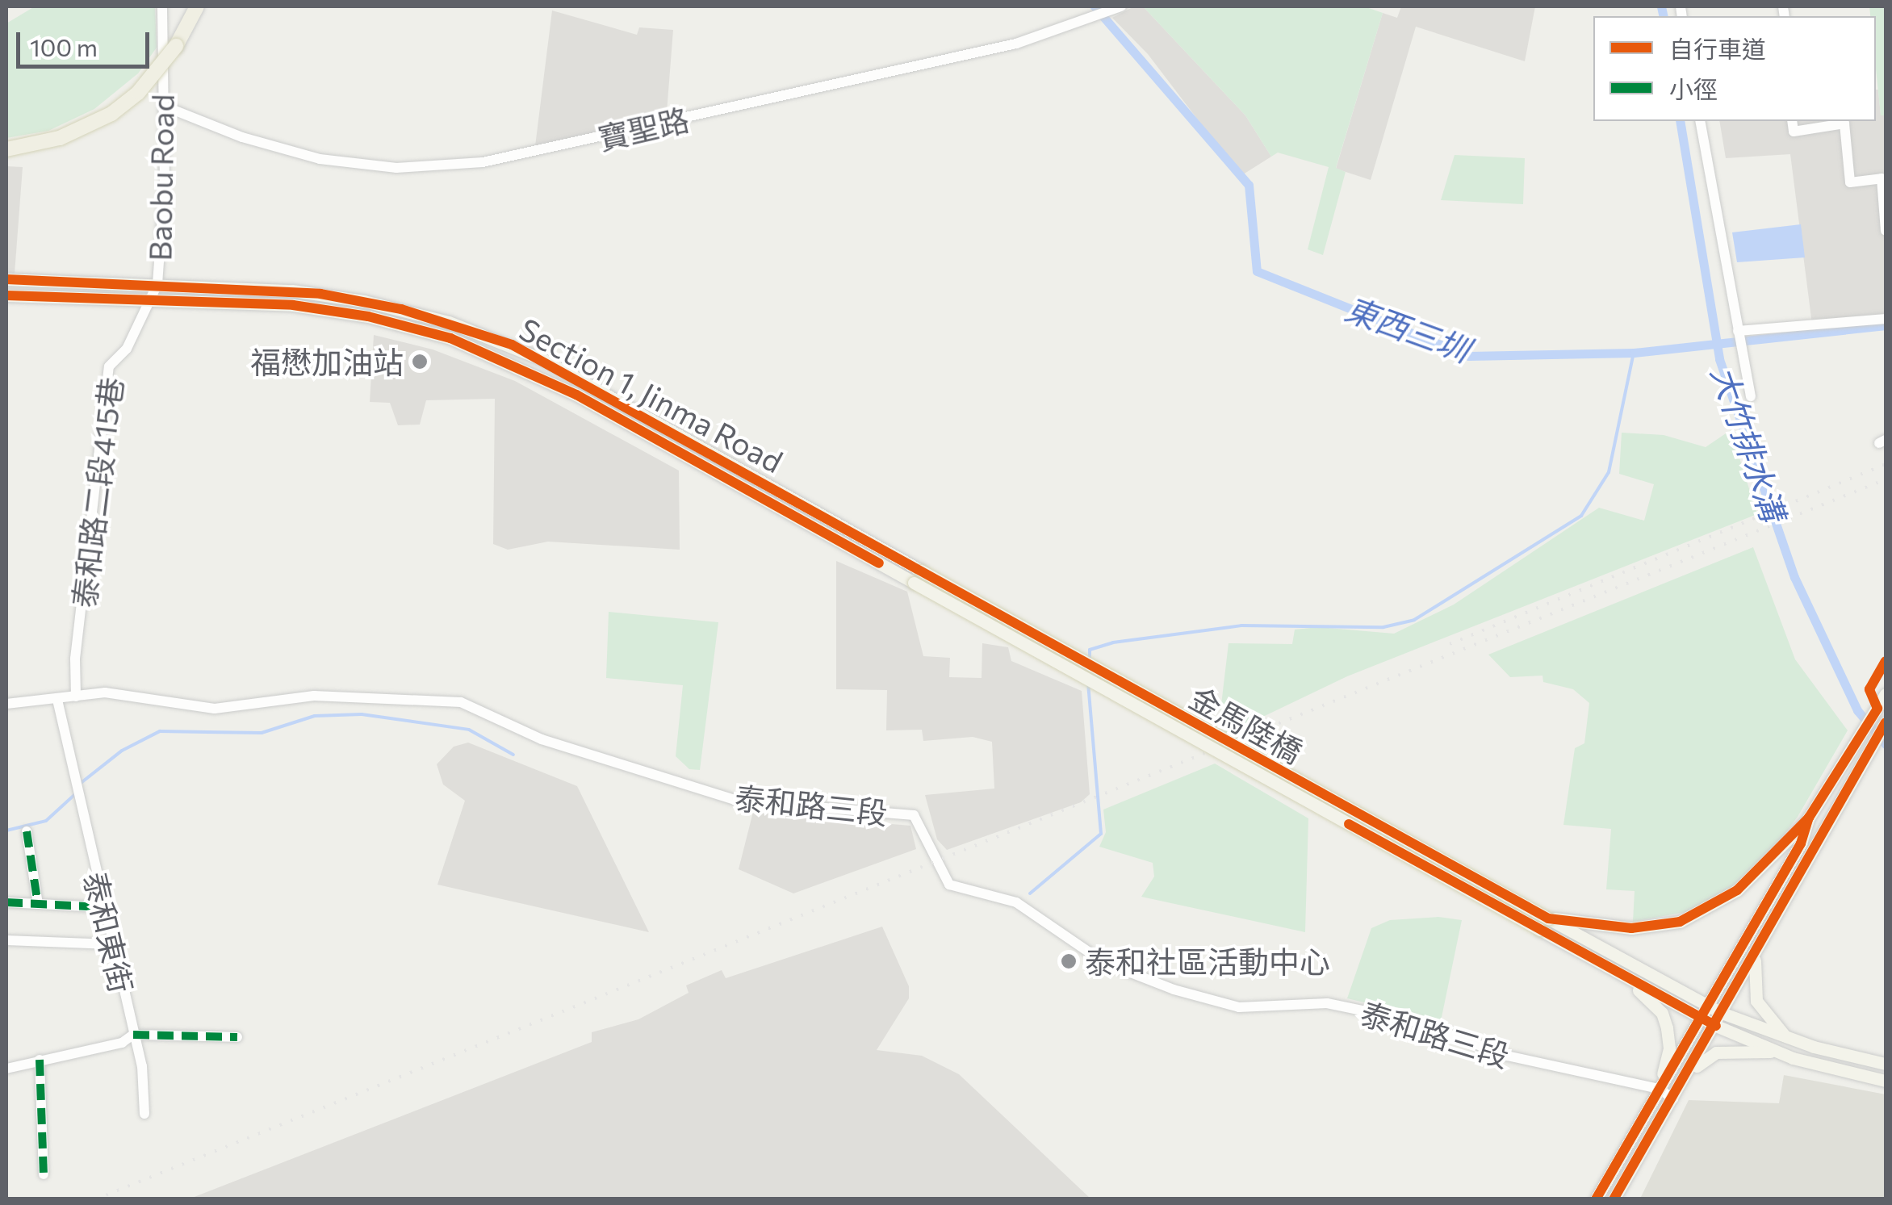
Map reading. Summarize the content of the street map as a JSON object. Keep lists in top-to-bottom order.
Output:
{
  "streets": {
    "main road": ["Section 1, Jinma Road", "金馬陸橋"],
    "street": [
      "寶聖路",
      "Baobu Road",
      "泰和路二段415巷",
      "泰和路三段",
      "泰和東街"
    ]
  },
  "crossings": [
    ["寶聖路", "Baobu Road"],
    ["Baobu Road", "Section 1, Jinma Road"],
    ["Baobu Road", "泰和路二段415巷"],
    ["Section 1, Jinma Road", "泰和路二段415巷"],
    ["Section 1, Jinma Road", "金馬陸橋"],
    ["泰和路二段415巷", "泰和路三段"]
  ],
  "water": ["東西三圳", "大竹排水溝"],
  "places": ["福懋加油站", "泰和社區活動中心"],
  "legend": ["自行車道", "小徑"],
  "scale_bar": "100 m"
}
